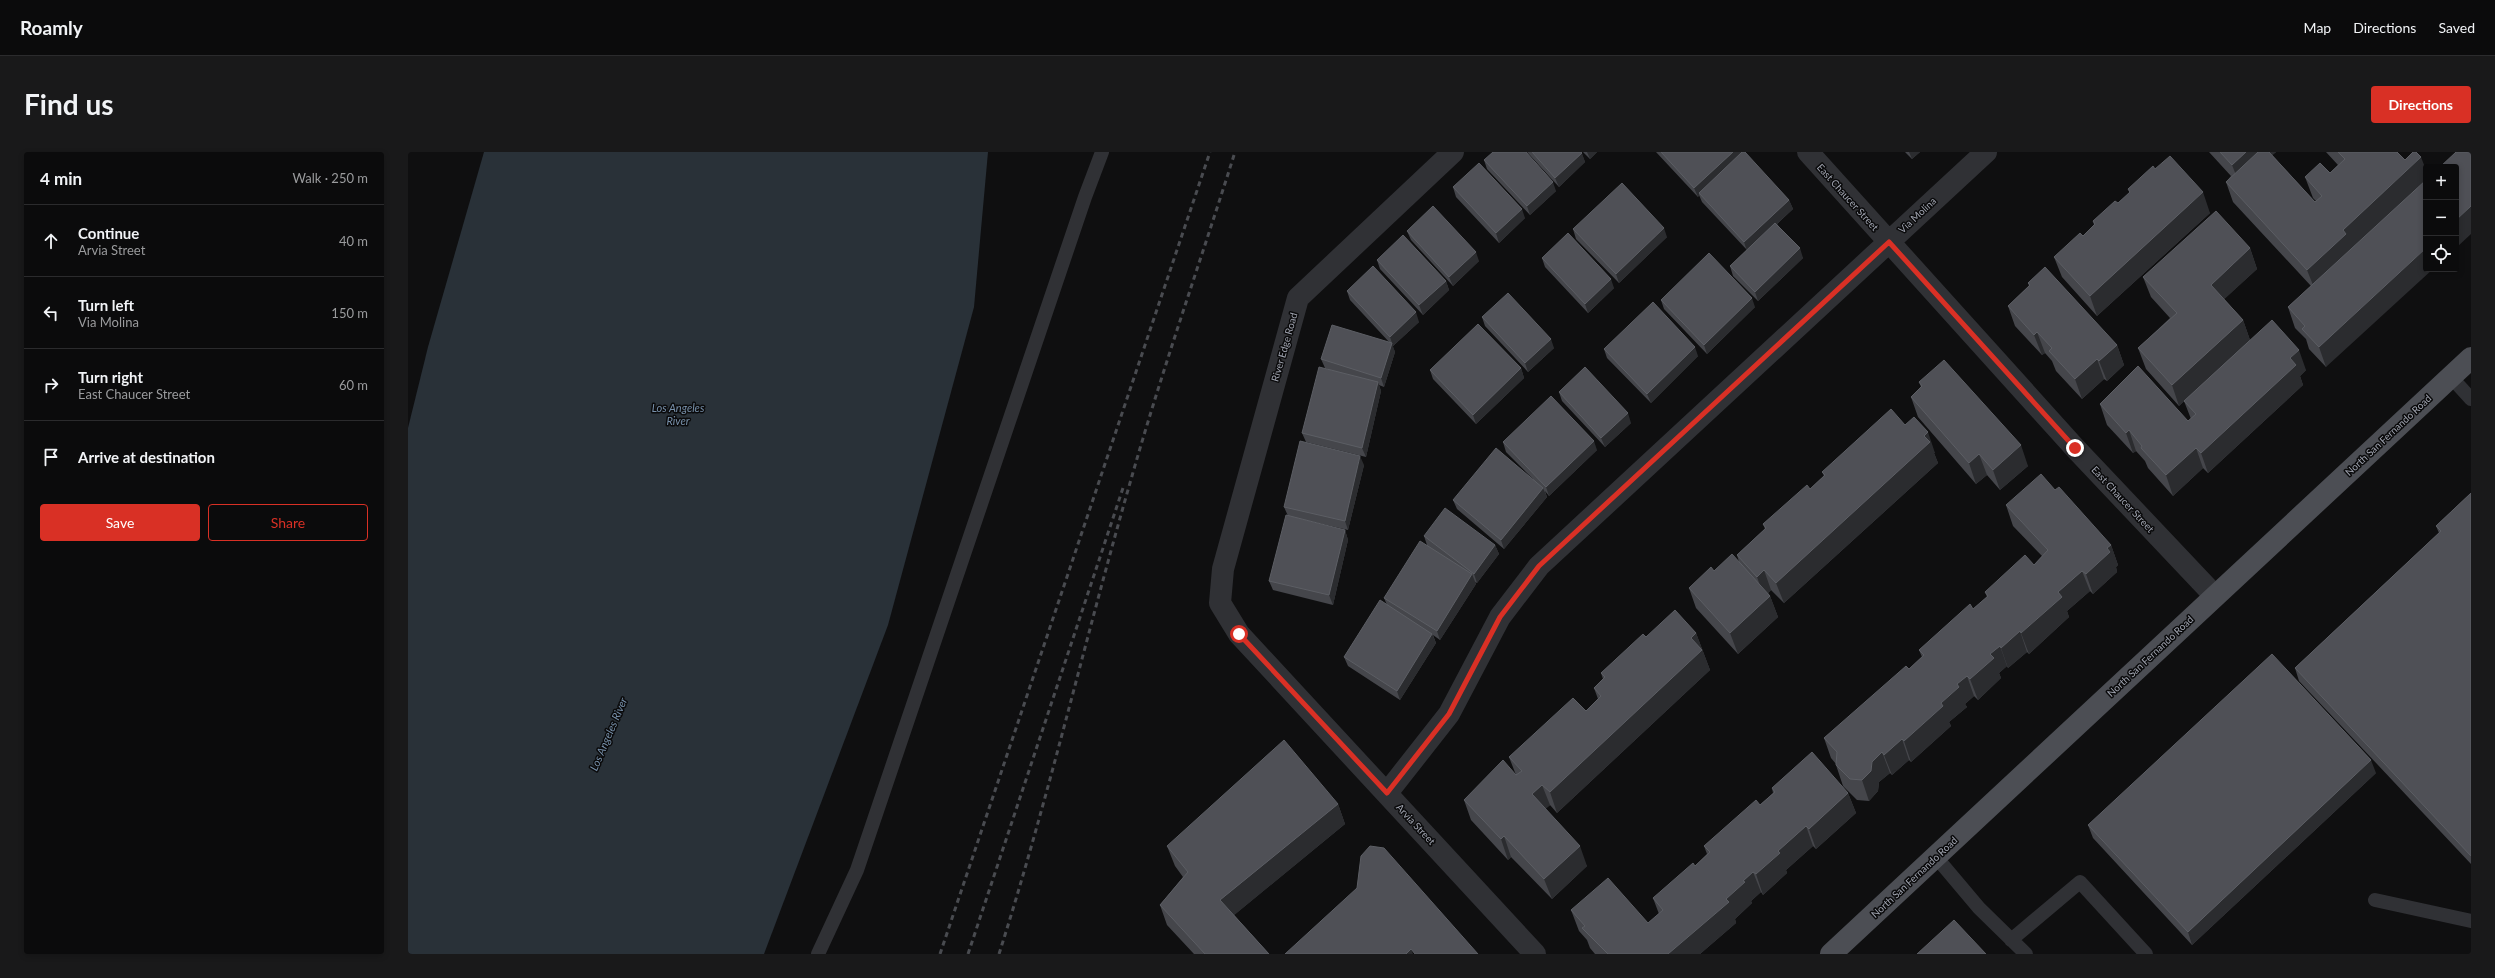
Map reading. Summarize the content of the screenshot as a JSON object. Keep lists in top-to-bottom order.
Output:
{
  "streets": {
    "main road": ["North San Fernando Road"],
    "street": [
      "East Chaucer Street",
      "Via Molina",
      "River Edge Road",
      "Arvia Street"
    ]
  },
  "crossings": [
    ["East Chaucer Street", "Via Molina"],
    ["East Chaucer Street", "North San Fernando Road"],
    ["Via Molina", "Arvia Street"],
    ["River Edge Road", "Arvia Street"]
  ],
  "water": ["Los Angeles River"],
  "page": {
    "header": "Roamly",
    "nav": ["Map", "Directions", "Saved"],
    "buttons": [
      "Directions",
      ["Save", "Share"]
    ],
    "title": "Find us",
    "heading": ["4 min", "Walk · 250 m"],
    "map_buttons": ["+", "−"],
    "list": [
      ["Continue", "Arvia Street", "40 m"],
      ["Turn left", "Via Molina", "150 m"],
      ["Turn right", "East Chaucer Street", "60 m"],
      "Arrive at destination"
    ]
  }
}
